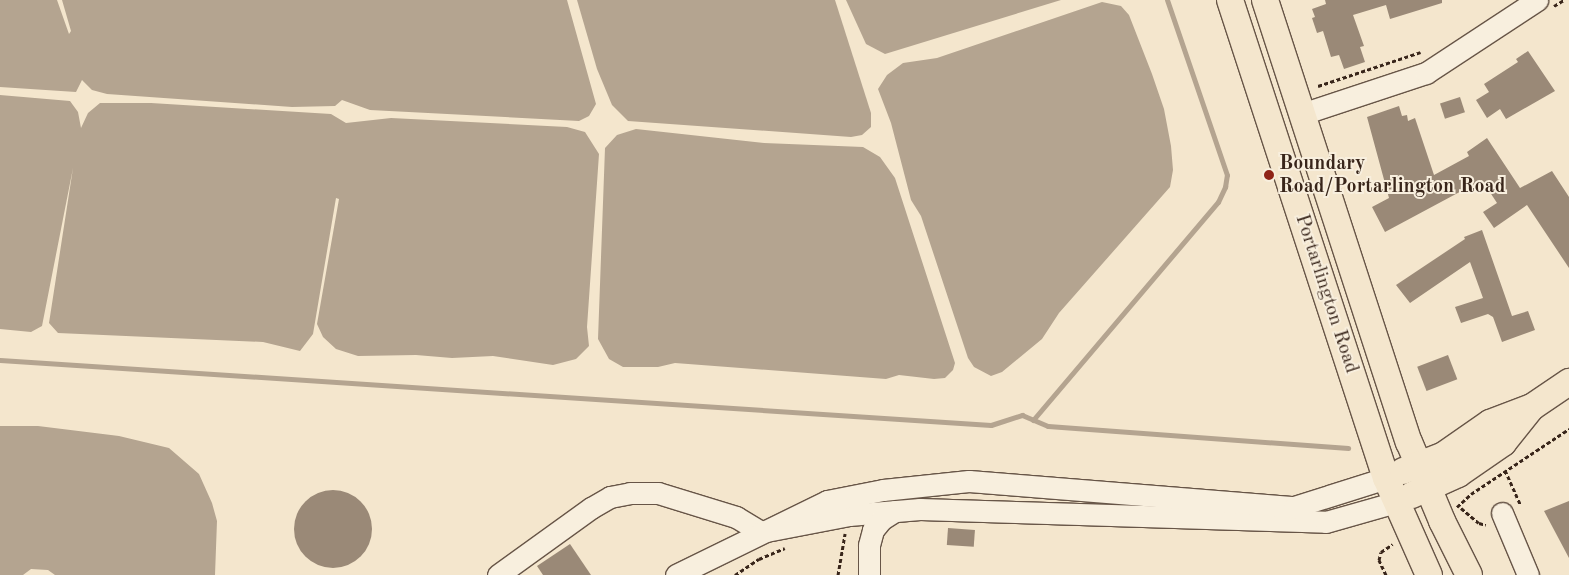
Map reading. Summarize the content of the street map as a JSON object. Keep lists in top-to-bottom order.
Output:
{
  "streets": {
    "main road": ["Portarlington Road"]
  },
  "places": ["Boundary Road/Portarlington Road"]
}
